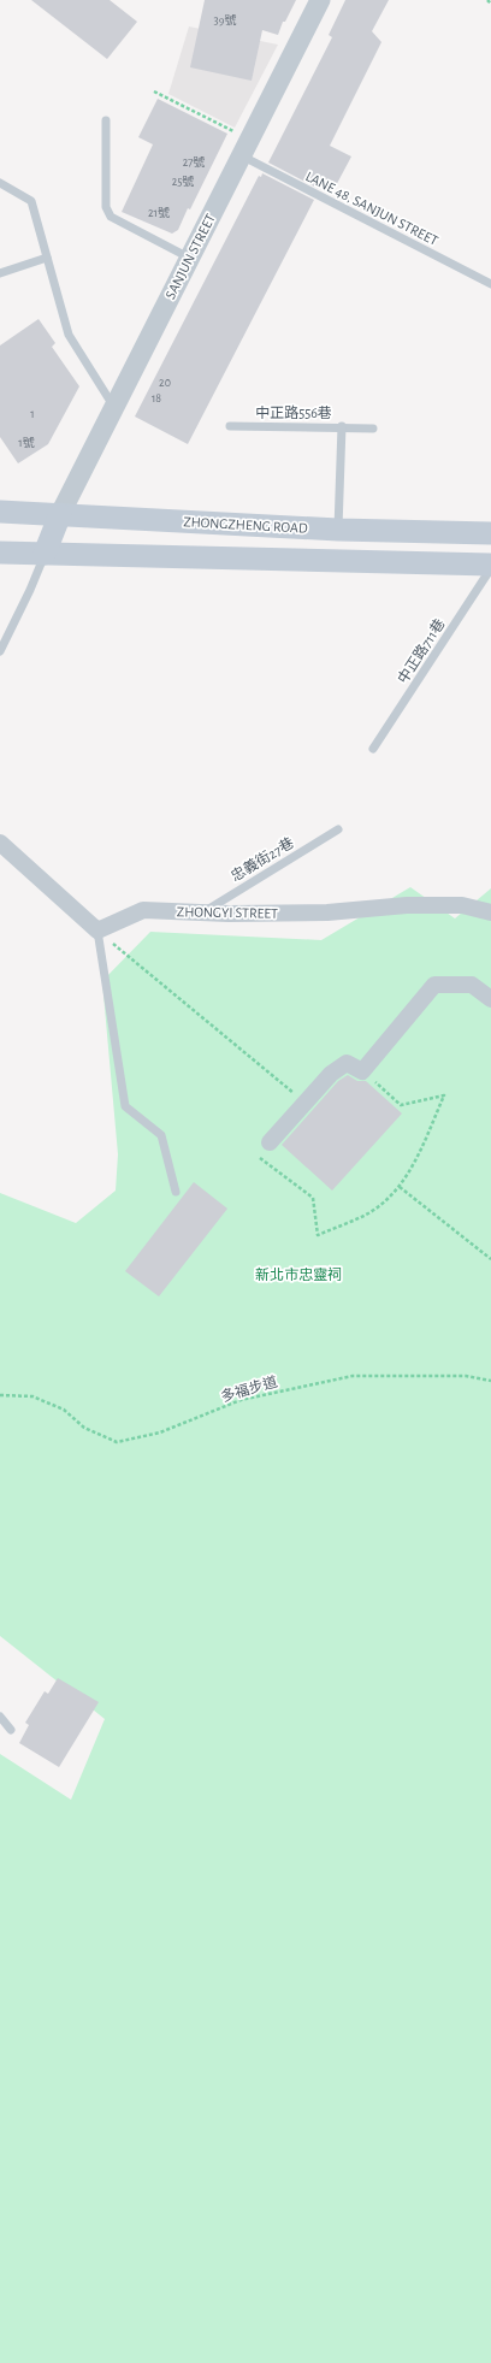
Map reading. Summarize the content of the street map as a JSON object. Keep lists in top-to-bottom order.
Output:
{
  "streets": {
    "main road": ["ZHONGZHENG ROAD"],
    "street": ["SANJUN STREET", "ZHONGYI STREET"],
    "lane": [
      "LANE 48, SANJUN STREET",
      "中正路556巷",
      "中正路711巷",
      "忠義街27巷"
    ],
    "path": ["多福步道"]
  },
  "crossings": [
    ["LANE 48, SANJUN STREET", "SANJUN STREET"],
    ["SANJUN STREET", "ZHONGZHENG ROAD"],
    ["中正路556巷", "ZHONGZHENG ROAD"],
    ["忠義街27巷", "ZHONGYI STREET"]
  ],
  "parks": ["新北市忠靈祠"],
  "house_numbers": [
    "39號",
    "27號",
    "25號",
    "21號",
    "20",
    "18",
    "1",
    "1號"
  ]
}
